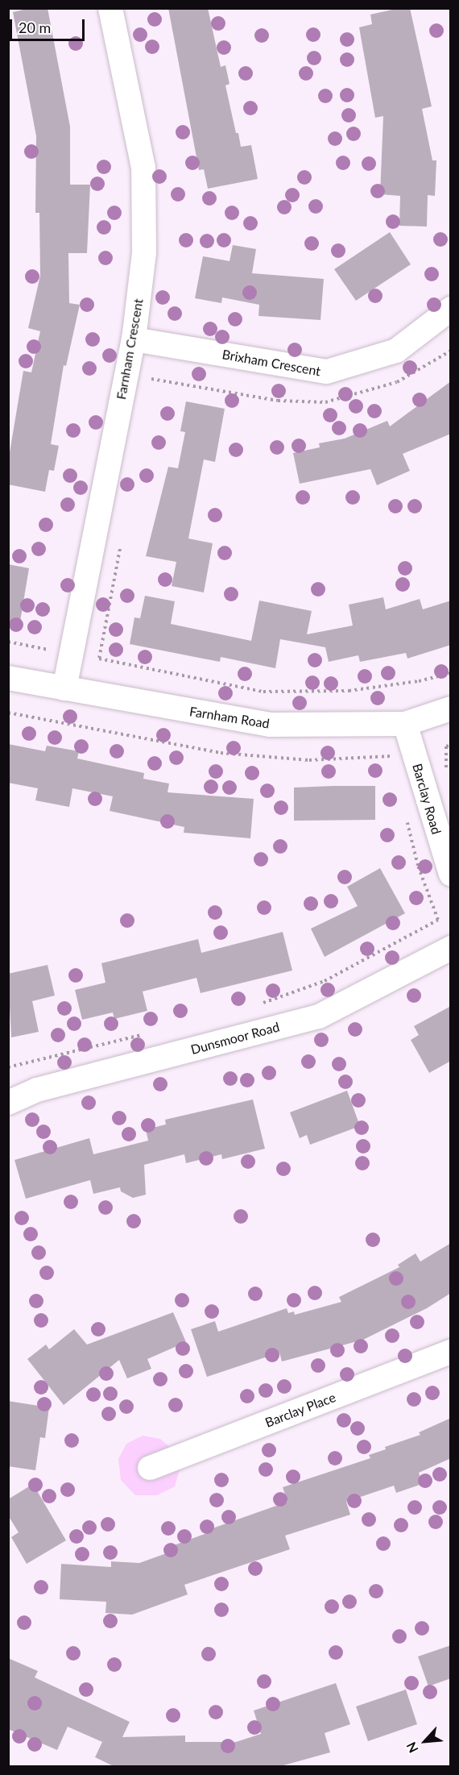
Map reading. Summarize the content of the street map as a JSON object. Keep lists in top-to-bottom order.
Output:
{
  "streets": {
    "street": [
      "Farnham Crescent",
      "Brixham Crescent",
      "Farnham Road",
      "Barclay Road",
      "Dunsmoor Road",
      "Barclay Place"
    ]
  },
  "crossings": [
    ["Farnham Crescent", "Brixham Crescent"],
    ["Farnham Crescent", "Farnham Road"],
    ["Farnham Road", "Barclay Road"]
  ],
  "scale_bar": "20 m",
  "north": "bottom left"
}
